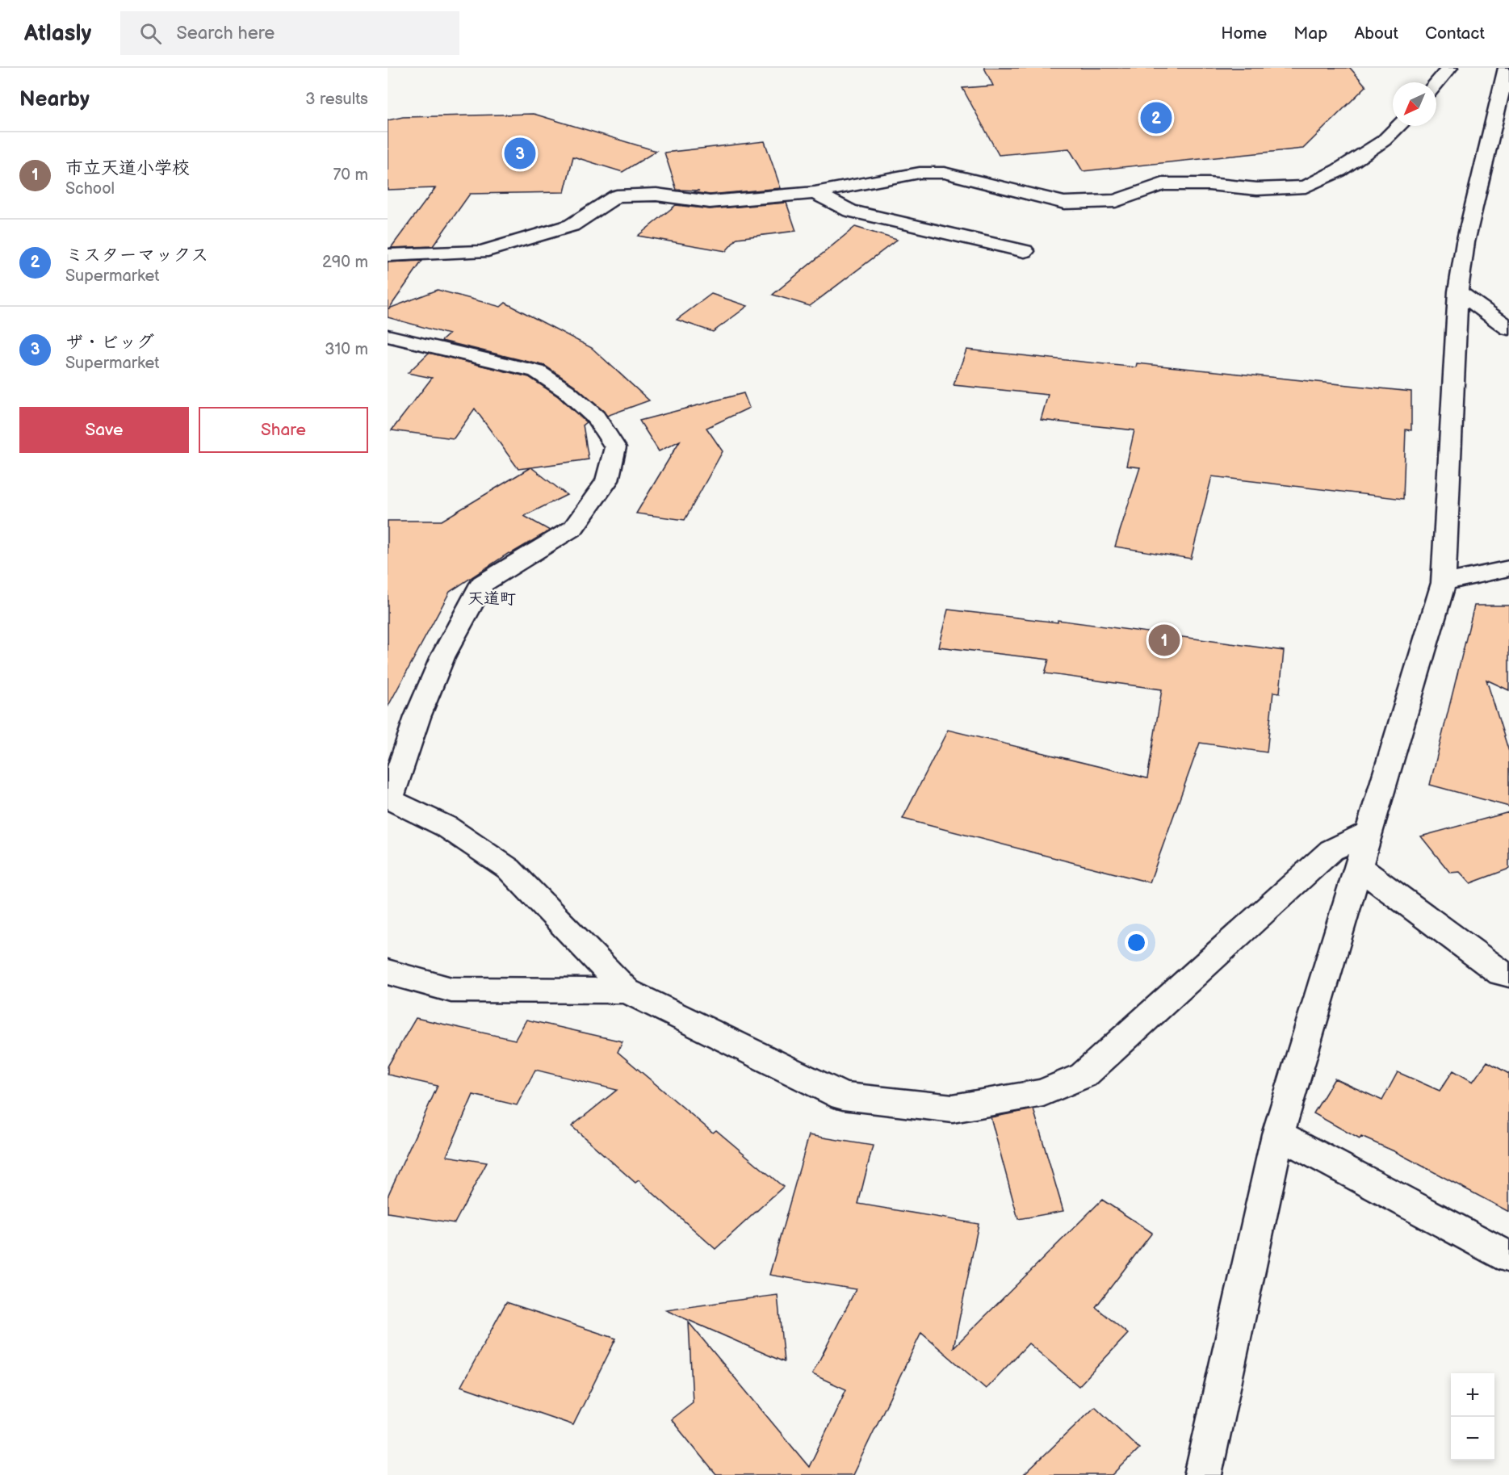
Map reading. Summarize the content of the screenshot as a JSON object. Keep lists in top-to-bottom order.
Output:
{
  "districts": ["天道町"],
  "north": "bottom left",
  "page": {
    "header": "Atlasly",
    "search": "Search here",
    "nav": [
      "Home",
      "Map",
      "About",
      "Contact"
    ],
    "heading": ["Nearby", "3 results"],
    "pins": ["2", "3", "1"],
    "list": [
      {
        "mark": "1",
        "name": "市立天道小学校",
        "note": "School",
        "value": "70 m"
      },
      {
        "mark": "2",
        "name": "ミスターマックス",
        "note": "Supermarket",
        "value": "290 m"
      },
      {
        "mark": "3",
        "name": "ザ・ビッグ",
        "note": "Supermarket",
        "value": "310 m"
      }
    ],
    "buttons": ["Save", "Share"],
    "map_buttons": ["+", "−"]
  }
}
